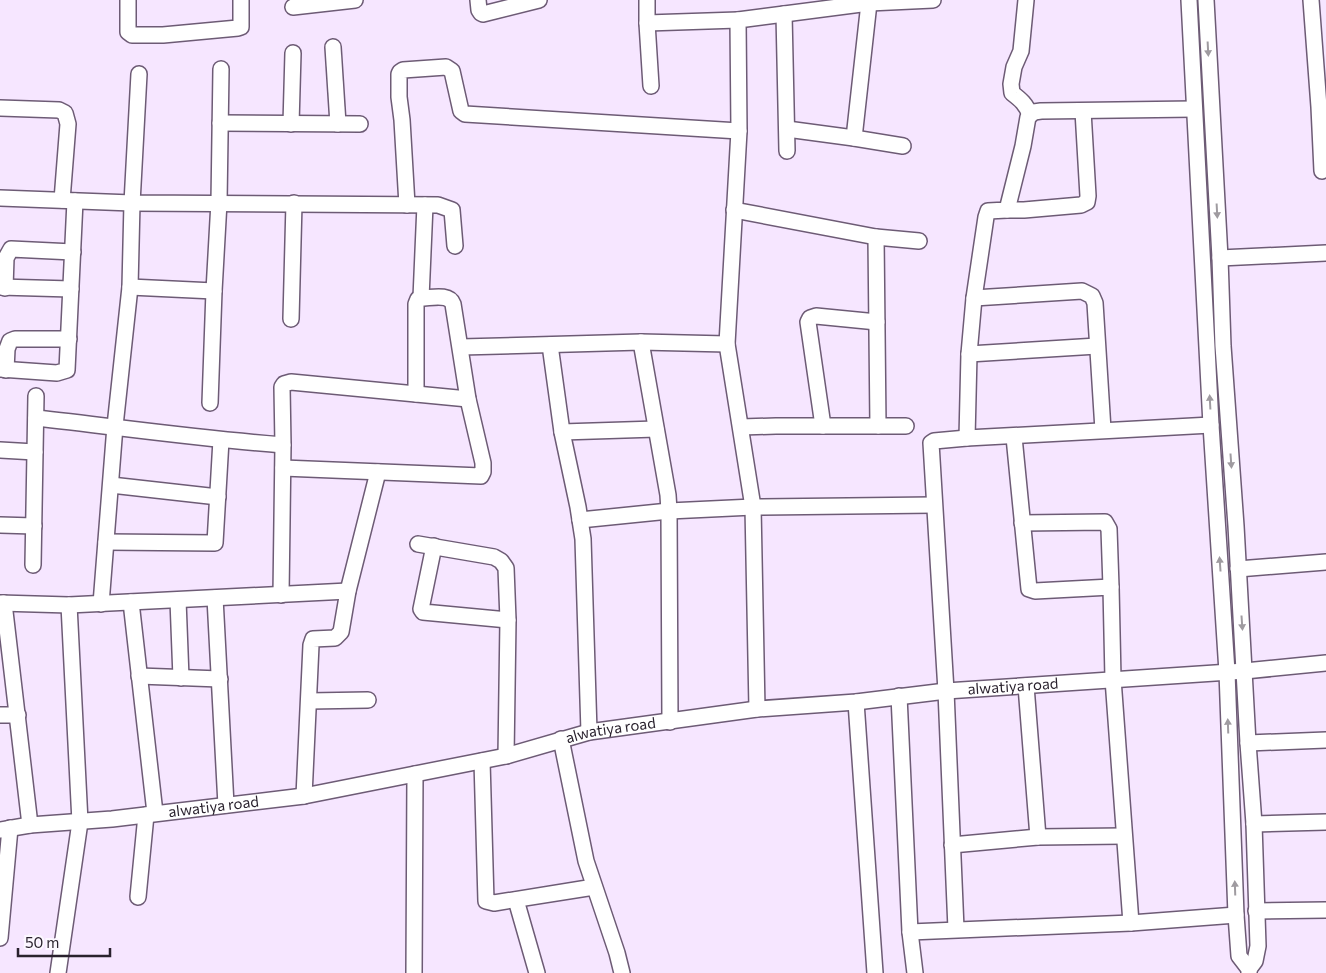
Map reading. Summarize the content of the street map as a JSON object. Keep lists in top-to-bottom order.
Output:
{
  "streets": {
    "street": ["alwatiya road"]
  },
  "scale_bar": "50 m"
}
